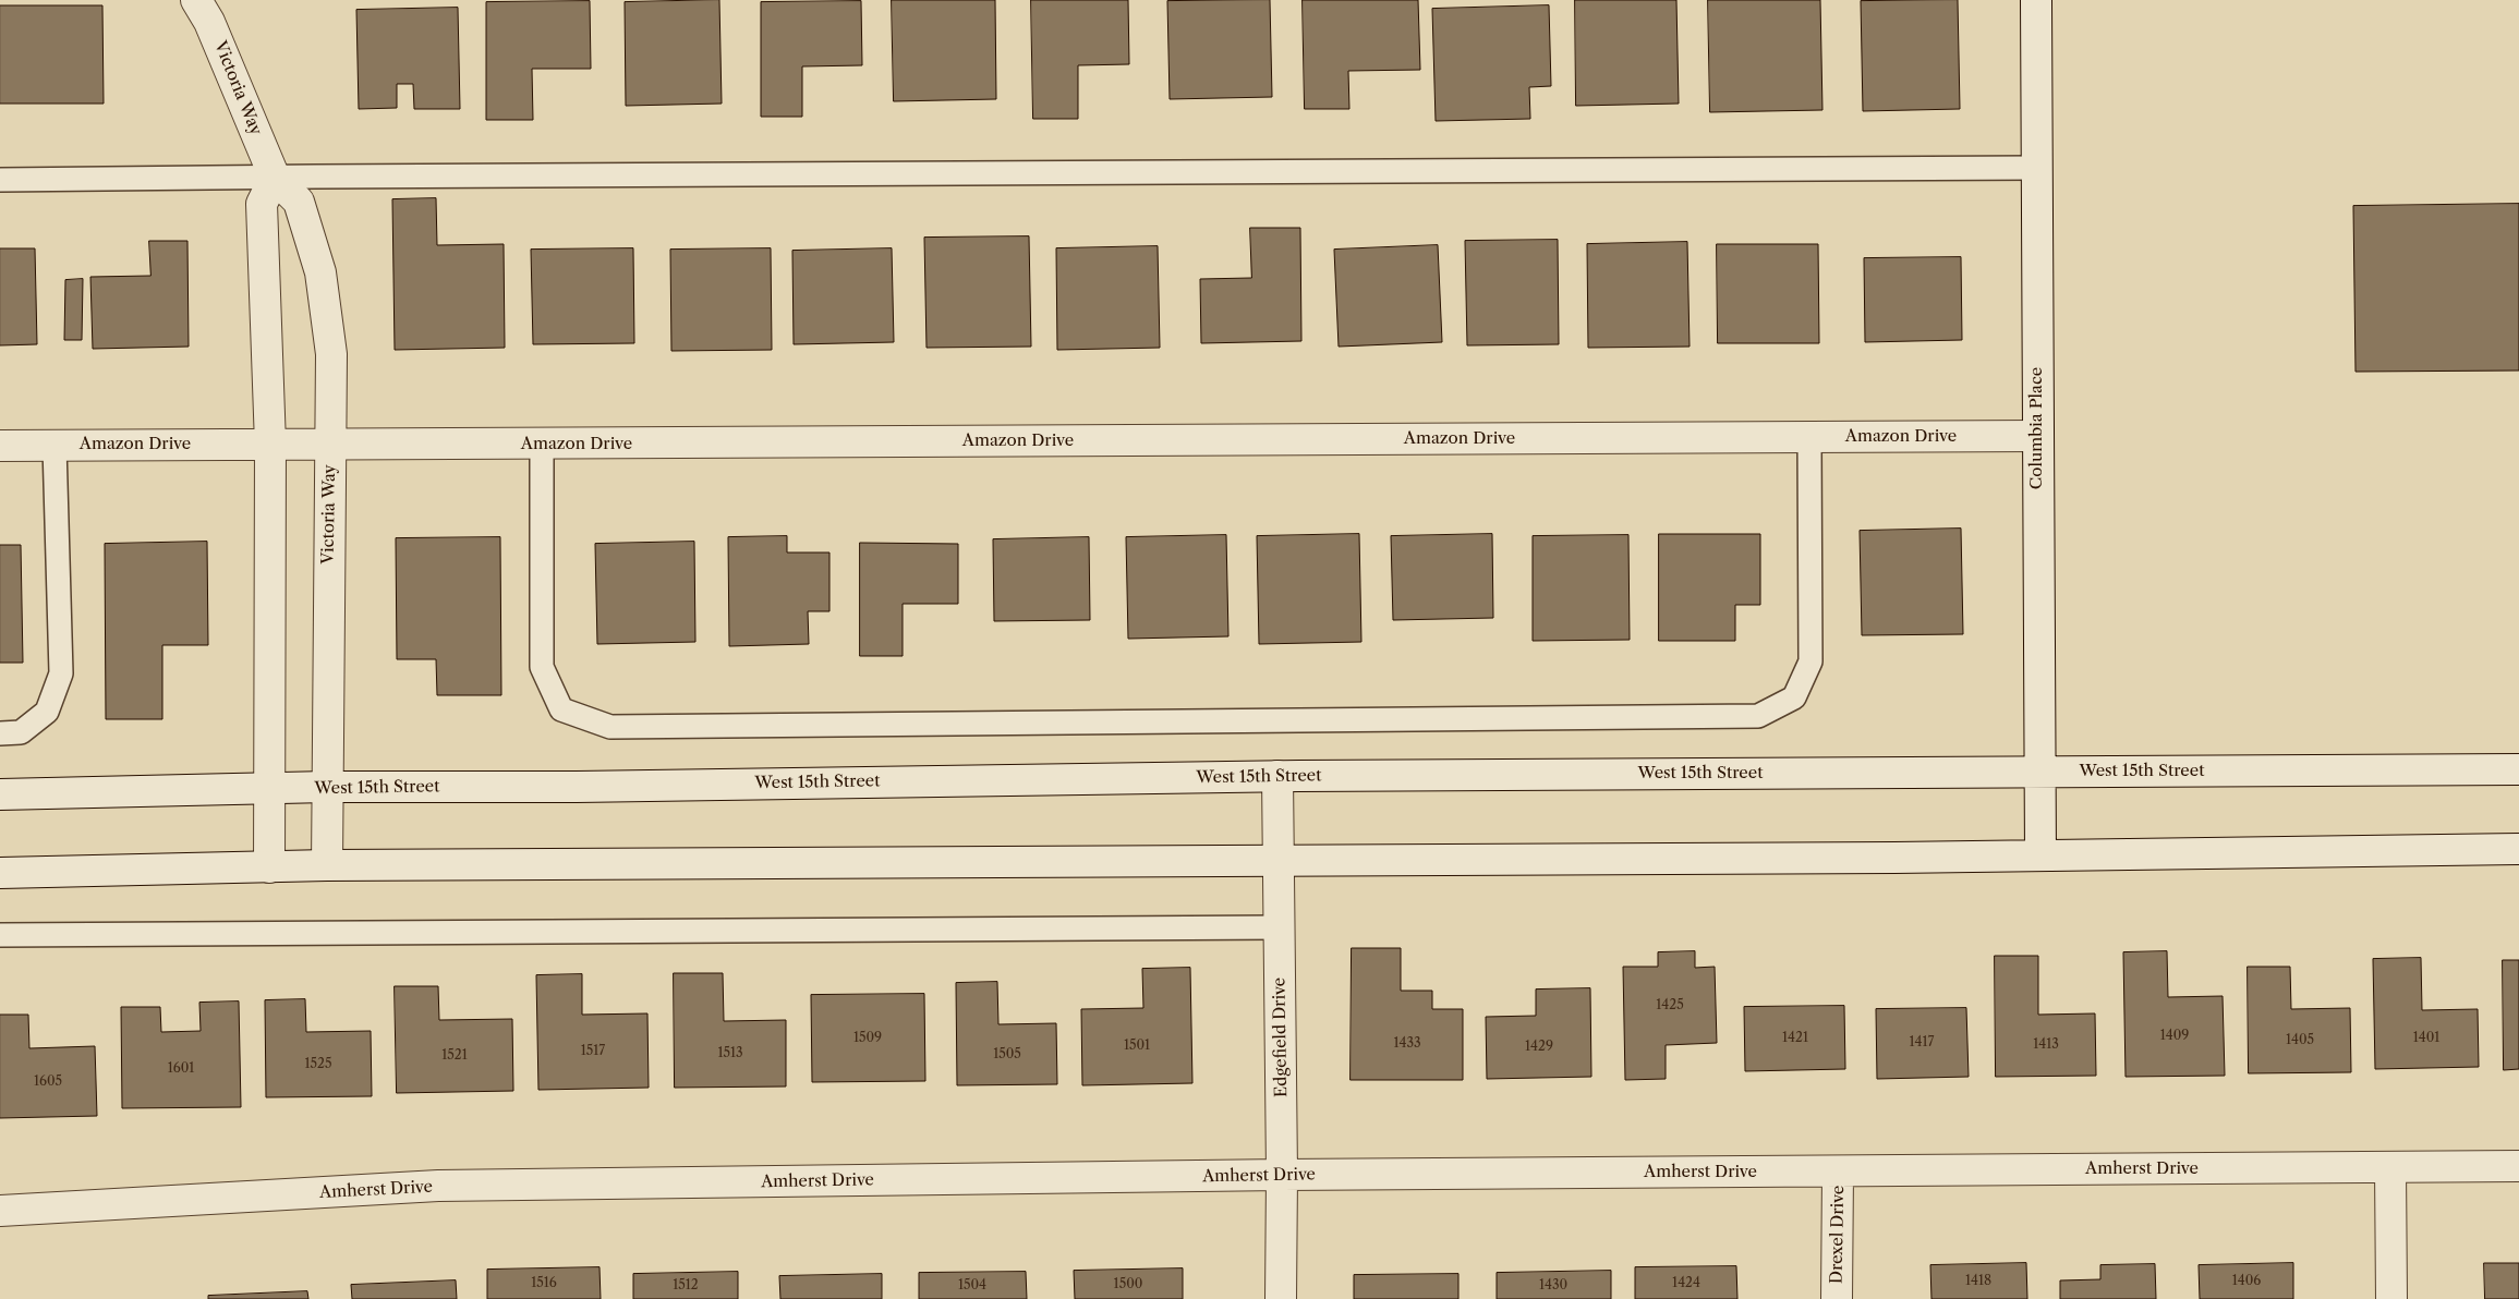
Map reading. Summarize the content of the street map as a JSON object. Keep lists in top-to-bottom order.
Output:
{
  "streets": {
    "street": [
      "Victoria Way",
      "Columbia Place",
      "Amazon Drive",
      "West 15th Street",
      "Edgefield Drive",
      "Amherst Drive",
      "Drexel Drive"
    ]
  },
  "crossings": [
    ["Victoria Way", "Amazon Drive"],
    ["Victoria Way", "West 15th Street"],
    ["Columbia Place", "Amazon Drive"],
    ["Columbia Place", "West 15th Street"],
    ["West 15th Street", "Edgefield Drive"],
    ["Edgefield Drive", "Amherst Drive"],
    ["Amherst Drive", "Drexel Drive"]
  ],
  "house_numbers": [
    "1425",
    "1409",
    "1509",
    "1421",
    "1401",
    "1405",
    "1417",
    "1433",
    "1413",
    "1501",
    "1429",
    "1517",
    "1513",
    "1505",
    "1521",
    "1525",
    "1601",
    "1605",
    "1418",
    "1406",
    "1516",
    "1424",
    "1500",
    "1512",
    "1504",
    "1430"
  ]
}
